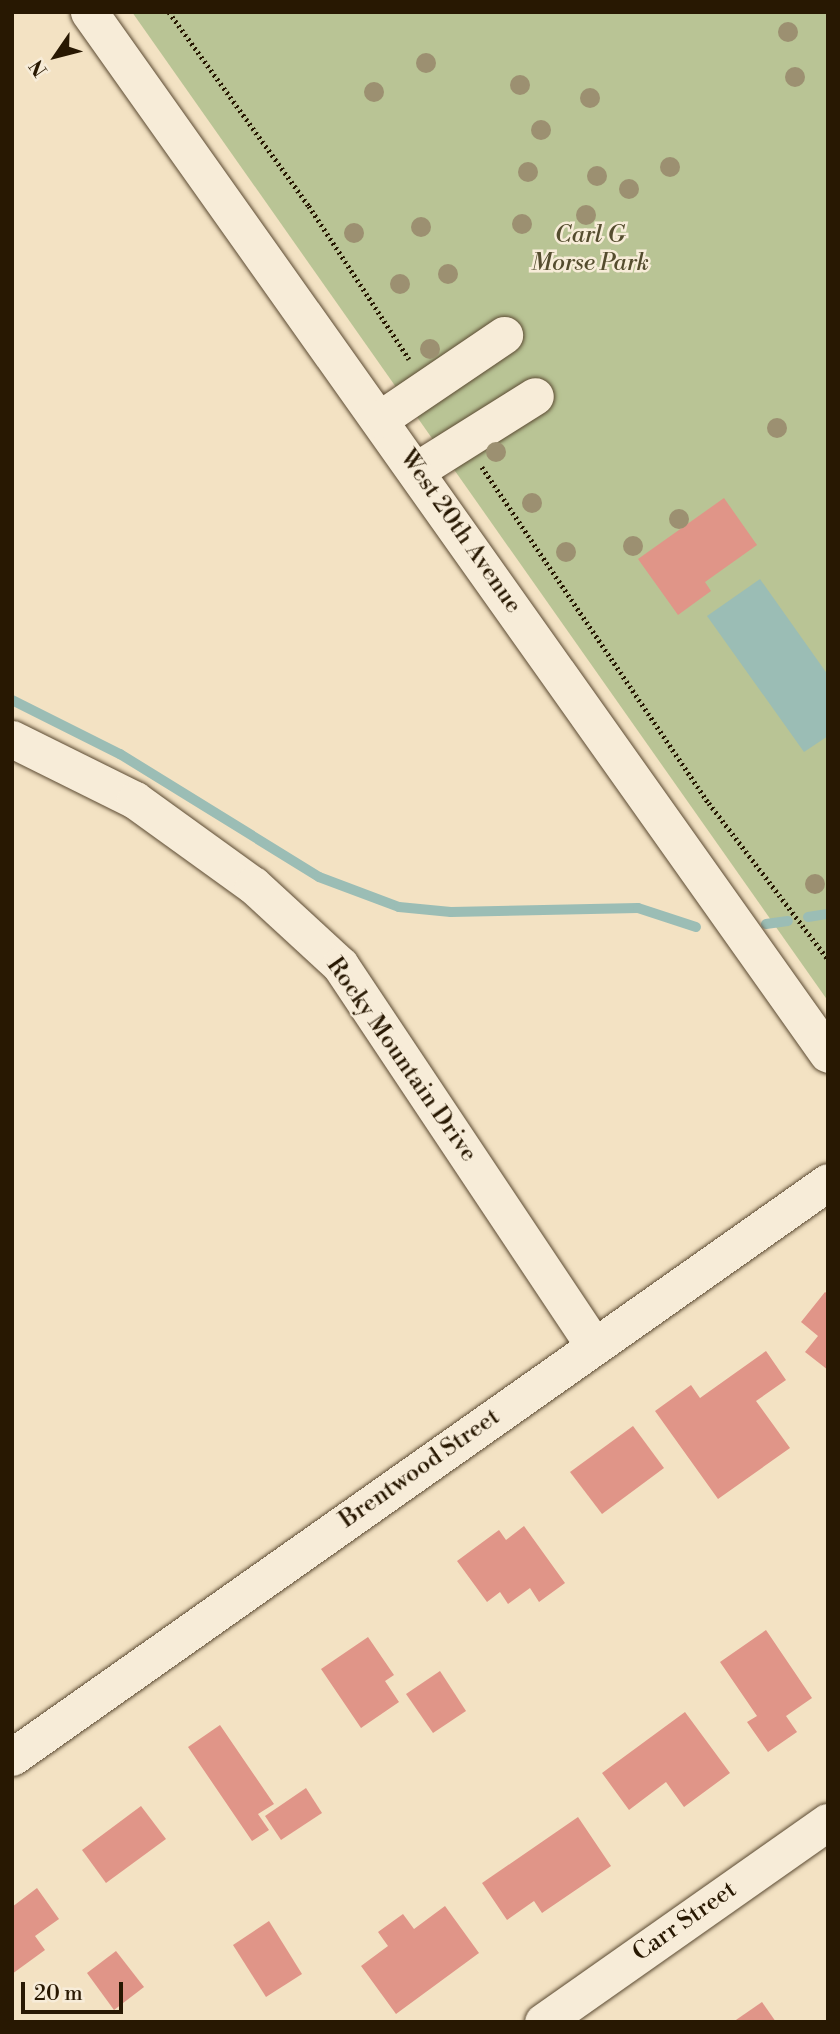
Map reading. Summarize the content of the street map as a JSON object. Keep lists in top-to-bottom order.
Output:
{
  "streets": {
    "street": [
      "West 20th Avenue",
      "Rocky Mountain Drive",
      "Brentwood Street",
      "Carr Street"
    ]
  },
  "crossings": [
    ["Rocky Mountain Drive", "Brentwood Street"]
  ],
  "parks": ["Carl G Morse Park"],
  "scale_bar": "20 m",
  "north": "bottom left"
}
